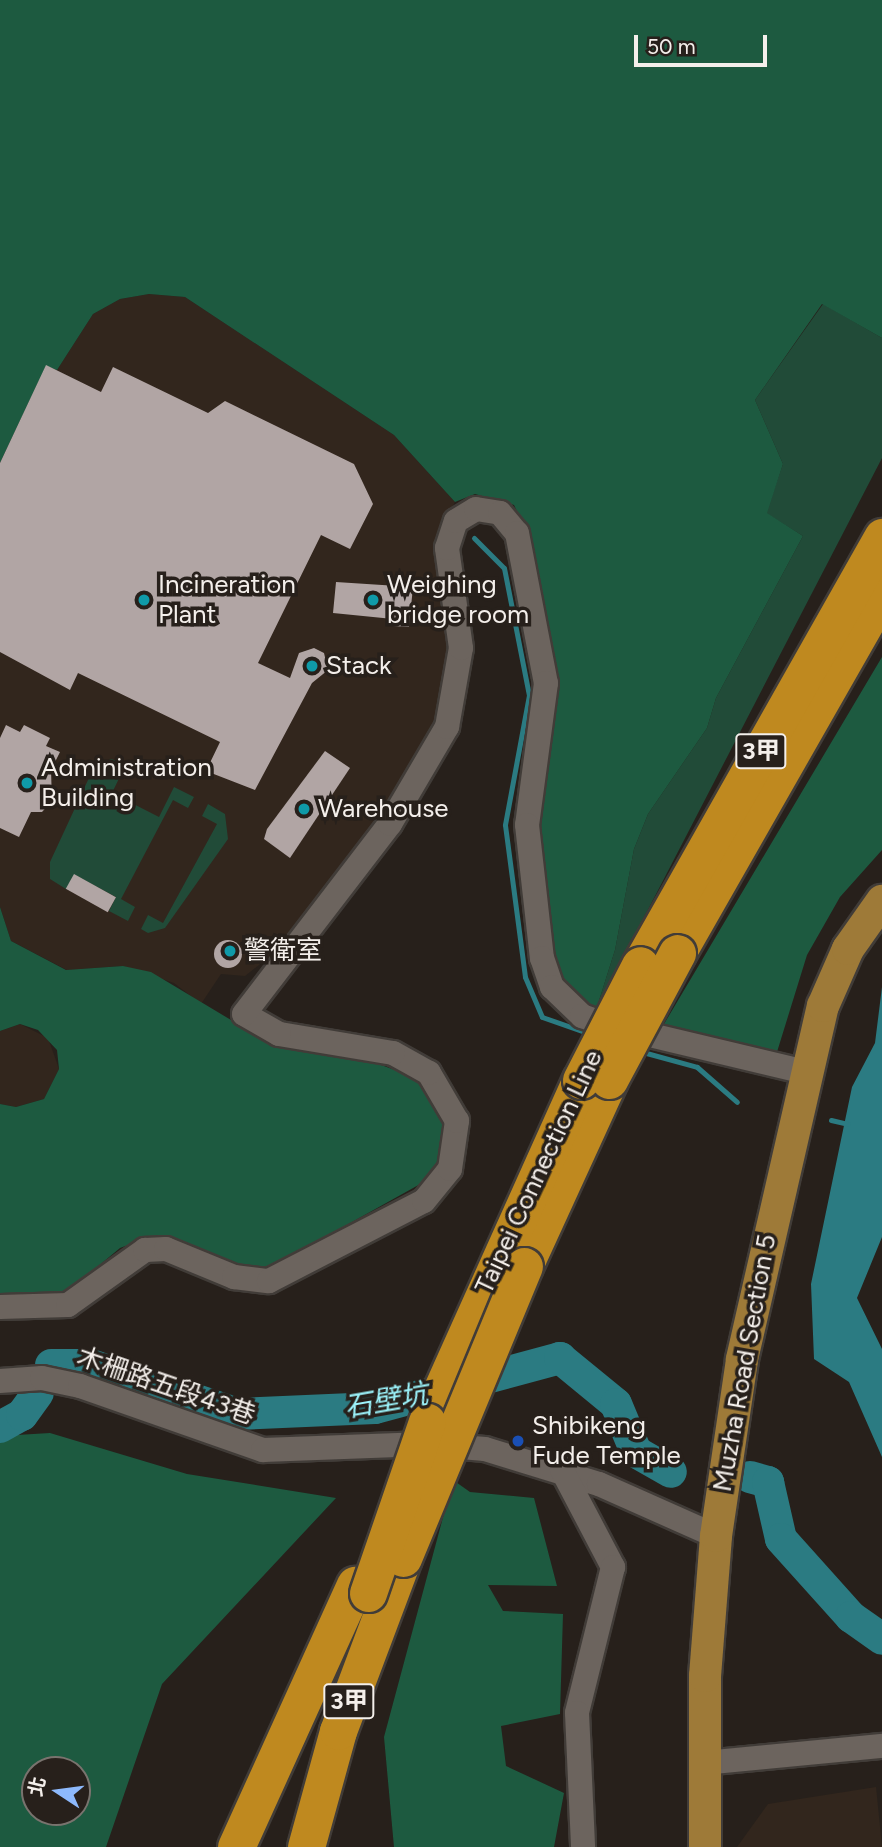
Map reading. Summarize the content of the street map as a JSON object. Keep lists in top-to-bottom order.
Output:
{
  "streets": {
    "highway": ["3甲", "Taipei Connection Line"],
    "main road": ["Muzha Road Section 5"],
    "street": ["木柵路五段43巷"]
  },
  "crossings": [
    ["Muzha Road Section 5", "木柵路五段43巷"]
  ],
  "water": ["石壁坑"],
  "places": [
    "Incineration Plant",
    "Weighing bridge room",
    "Stack",
    "Administration Building",
    "Warehouse",
    "警衛室",
    "Shibikeng Fude Temple"
  ],
  "scale_bar": "50 m",
  "north": "left"
}
